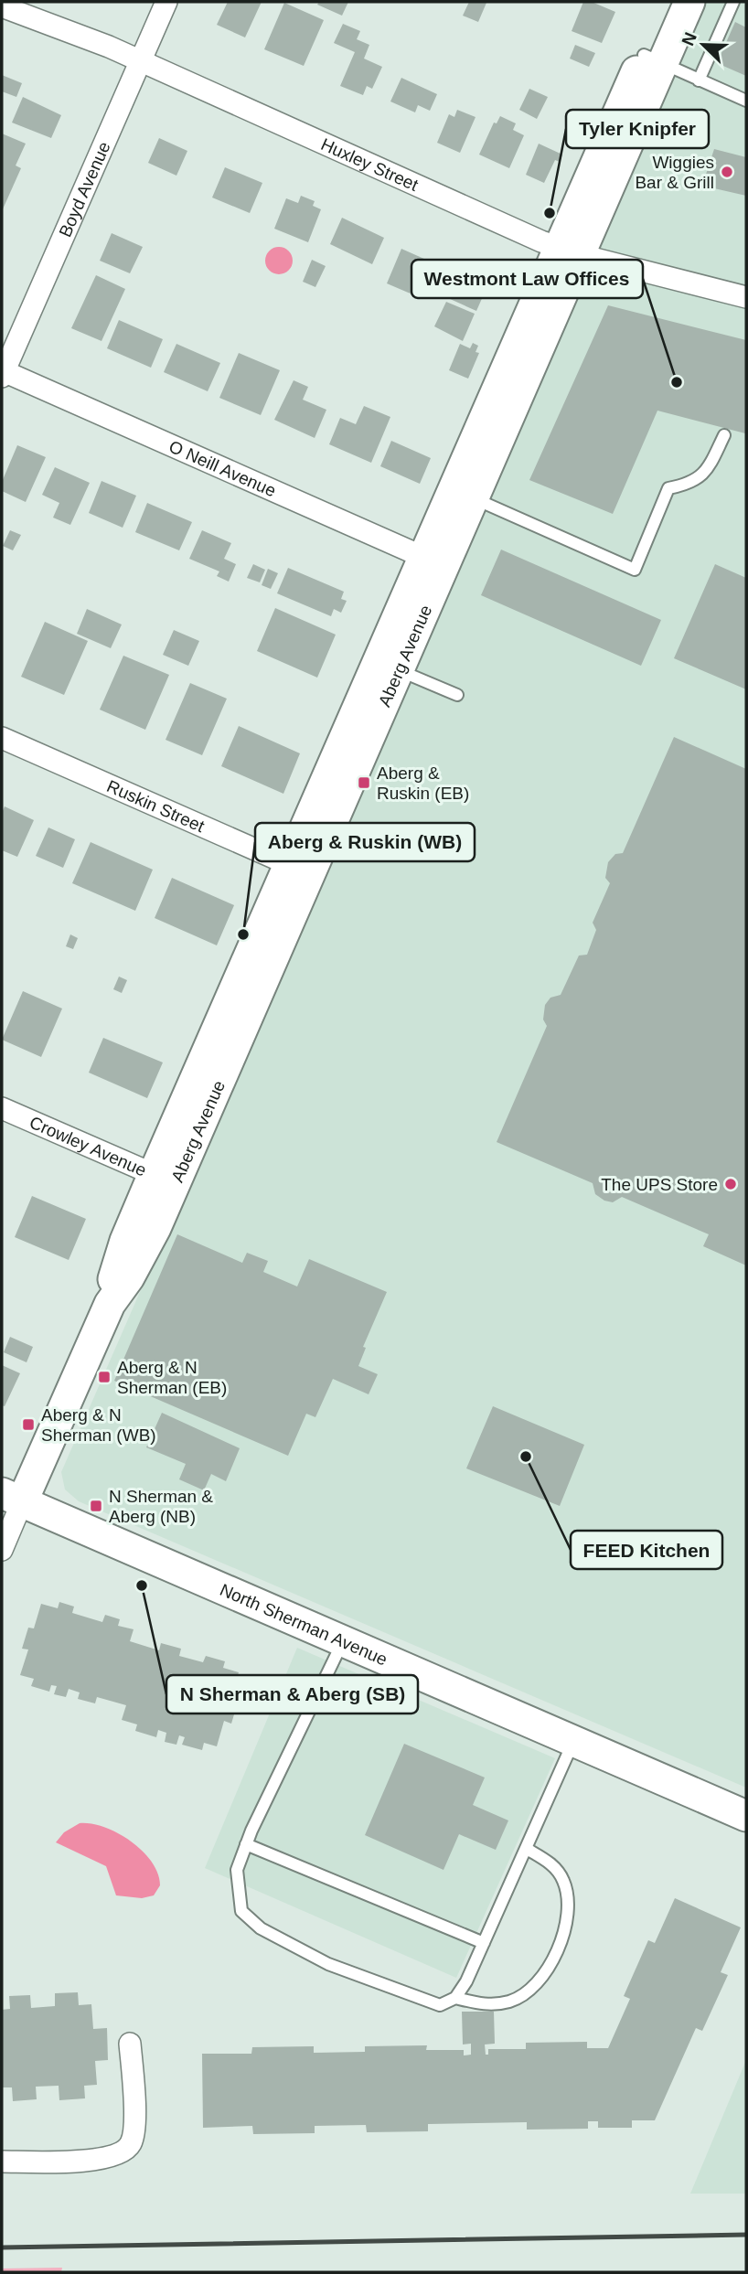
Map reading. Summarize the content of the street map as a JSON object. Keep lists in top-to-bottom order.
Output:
{
  "streets": {
    "street": [
      "Huxley Street",
      "Boyd Avenue",
      "O Neill Avenue",
      "Aberg Avenue",
      "Ruskin Street",
      "Crowley Avenue",
      "North Sherman Avenue"
    ]
  },
  "crossings": [
    ["Huxley Street", "Boyd Avenue"],
    ["Huxley Street", "Aberg Avenue"],
    ["Boyd Avenue", "O Neill Avenue"],
    ["O Neill Avenue", "Aberg Avenue"],
    ["Aberg Avenue", "Ruskin Street"],
    ["Aberg Avenue", "Crowley Avenue"],
    ["Aberg Avenue", "North Sherman Avenue"]
  ],
  "places": {
    "other": [
      "Wiggies Bar & Grill",
      "Tyler Knipfer",
      "Westmont Law Offices",
      "Aberg & Ruskin (WB)",
      "The UPS Store",
      "FEED Kitchen",
      "N Sherman & Aberg (SB)"
    ],
    "transit": [
      "Aberg & Ruskin (EB)",
      "Aberg & N Sherman (EB)",
      "Aberg & N Sherman (WB)",
      "N Sherman & Aberg (NB)"
    ]
  },
  "north": "top left"
}
